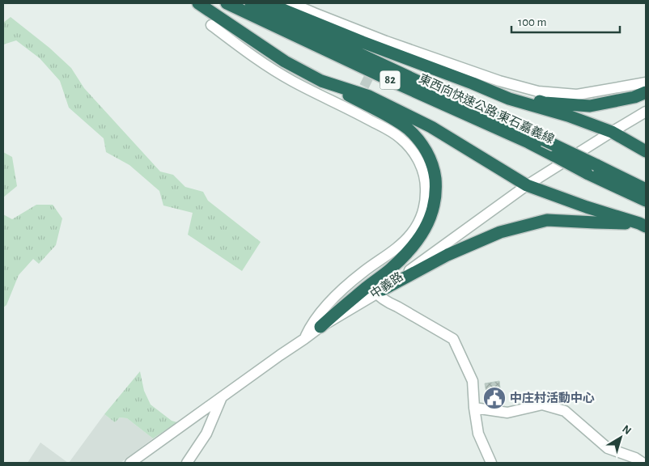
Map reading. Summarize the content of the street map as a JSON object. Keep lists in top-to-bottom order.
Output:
{
  "streets": {
    "highway": ["82", "東西向快速公路 東石嘉義線"],
    "street": ["中義路"]
  },
  "places": {
    "public building": ["中庄村活動中心"]
  },
  "scale_bar": "100 m",
  "north": "top right"
}
